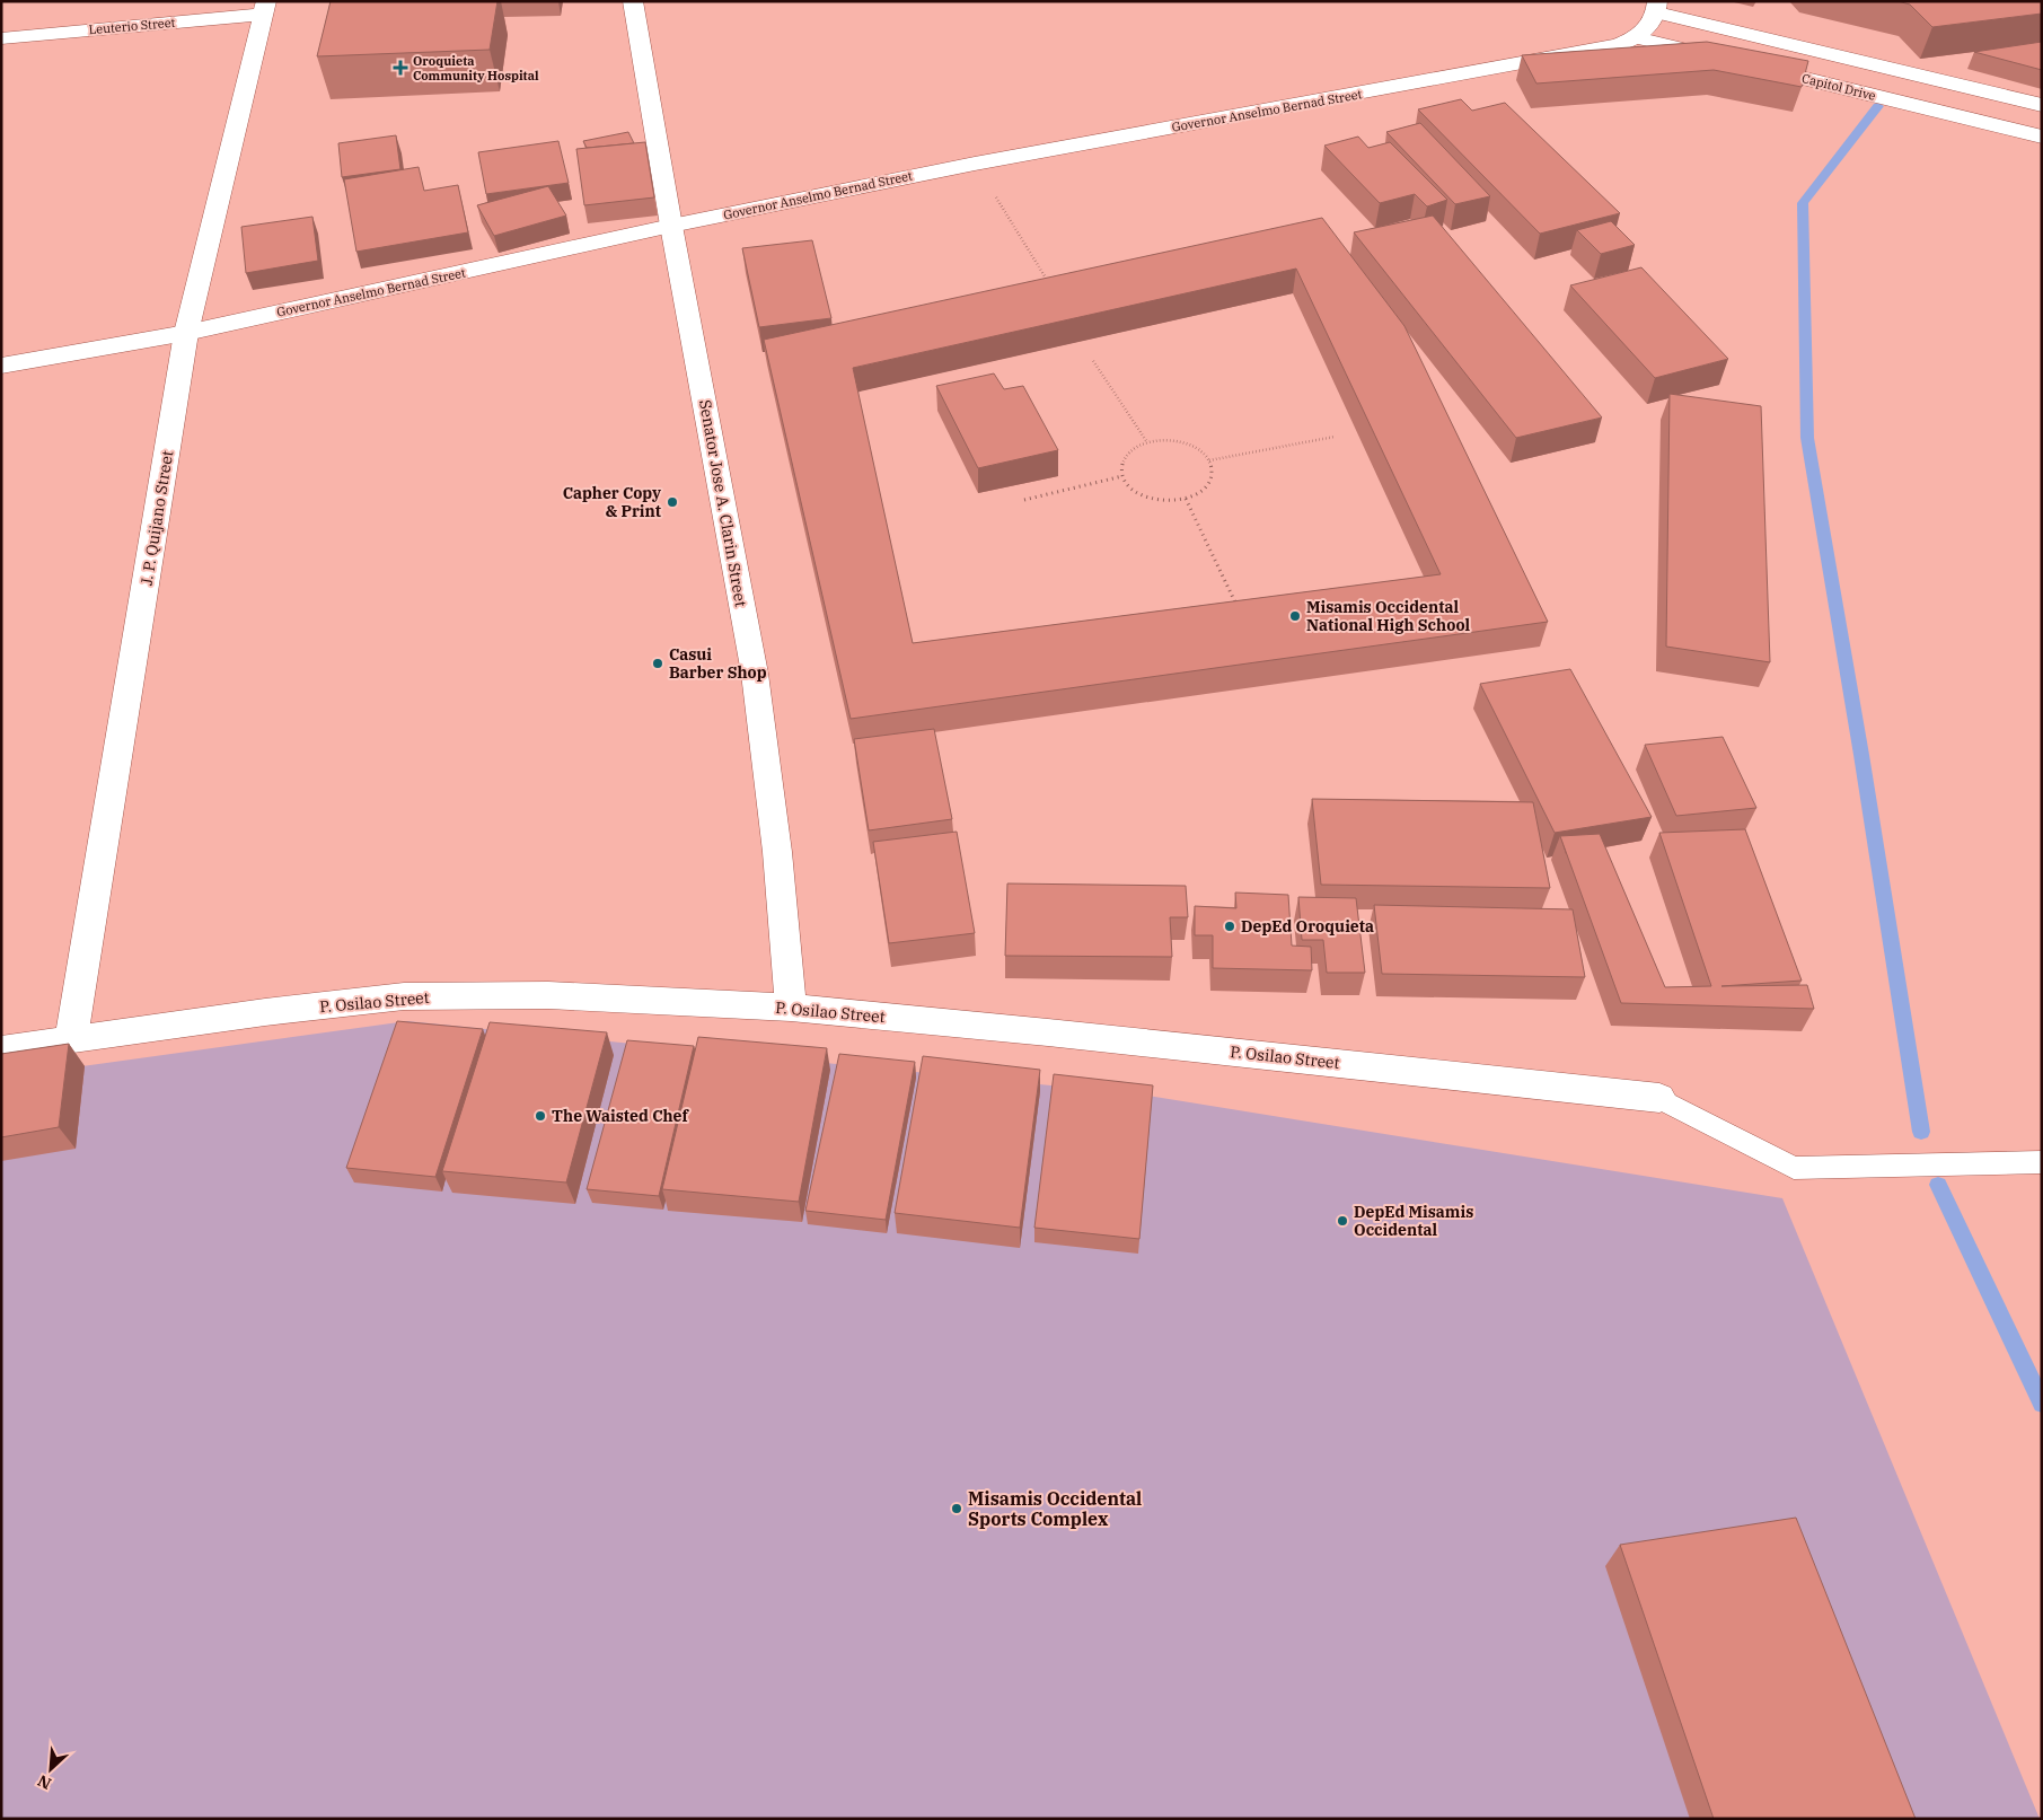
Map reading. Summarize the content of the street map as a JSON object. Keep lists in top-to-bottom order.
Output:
{
  "streets": {
    "street": [
      "Leuterio Street",
      "Capitol Drive",
      "Governor Anselmo Bernad Street",
      "Senator Jose A. Clarin Street",
      "J. P. Quijano Street",
      "P. Osilao Street"
    ]
  },
  "crossings": [
    ["Leuterio Street", "J. P. Quijano Street"],
    ["Governor Anselmo Bernad Street", "Senator Jose A. Clarin Street"],
    ["Governor Anselmo Bernad Street", "J. P. Quijano Street"],
    ["Senator Jose A. Clarin Street", "P. Osilao Street"],
    ["J. P. Quijano Street", "P. Osilao Street"]
  ],
  "places": {
    "health": ["Oroquieta Community Hospital"],
    "other": [
      "Capher Copy & Print",
      "Misamis Occidental National High School",
      "Casui Barber Shop",
      "DepEd Oroquieta",
      "The Waisted Chef",
      "DepEd Misamis Occidental",
      "Misamis Occidental Sports Complex"
    ]
  },
  "north": "bottom left"
}
